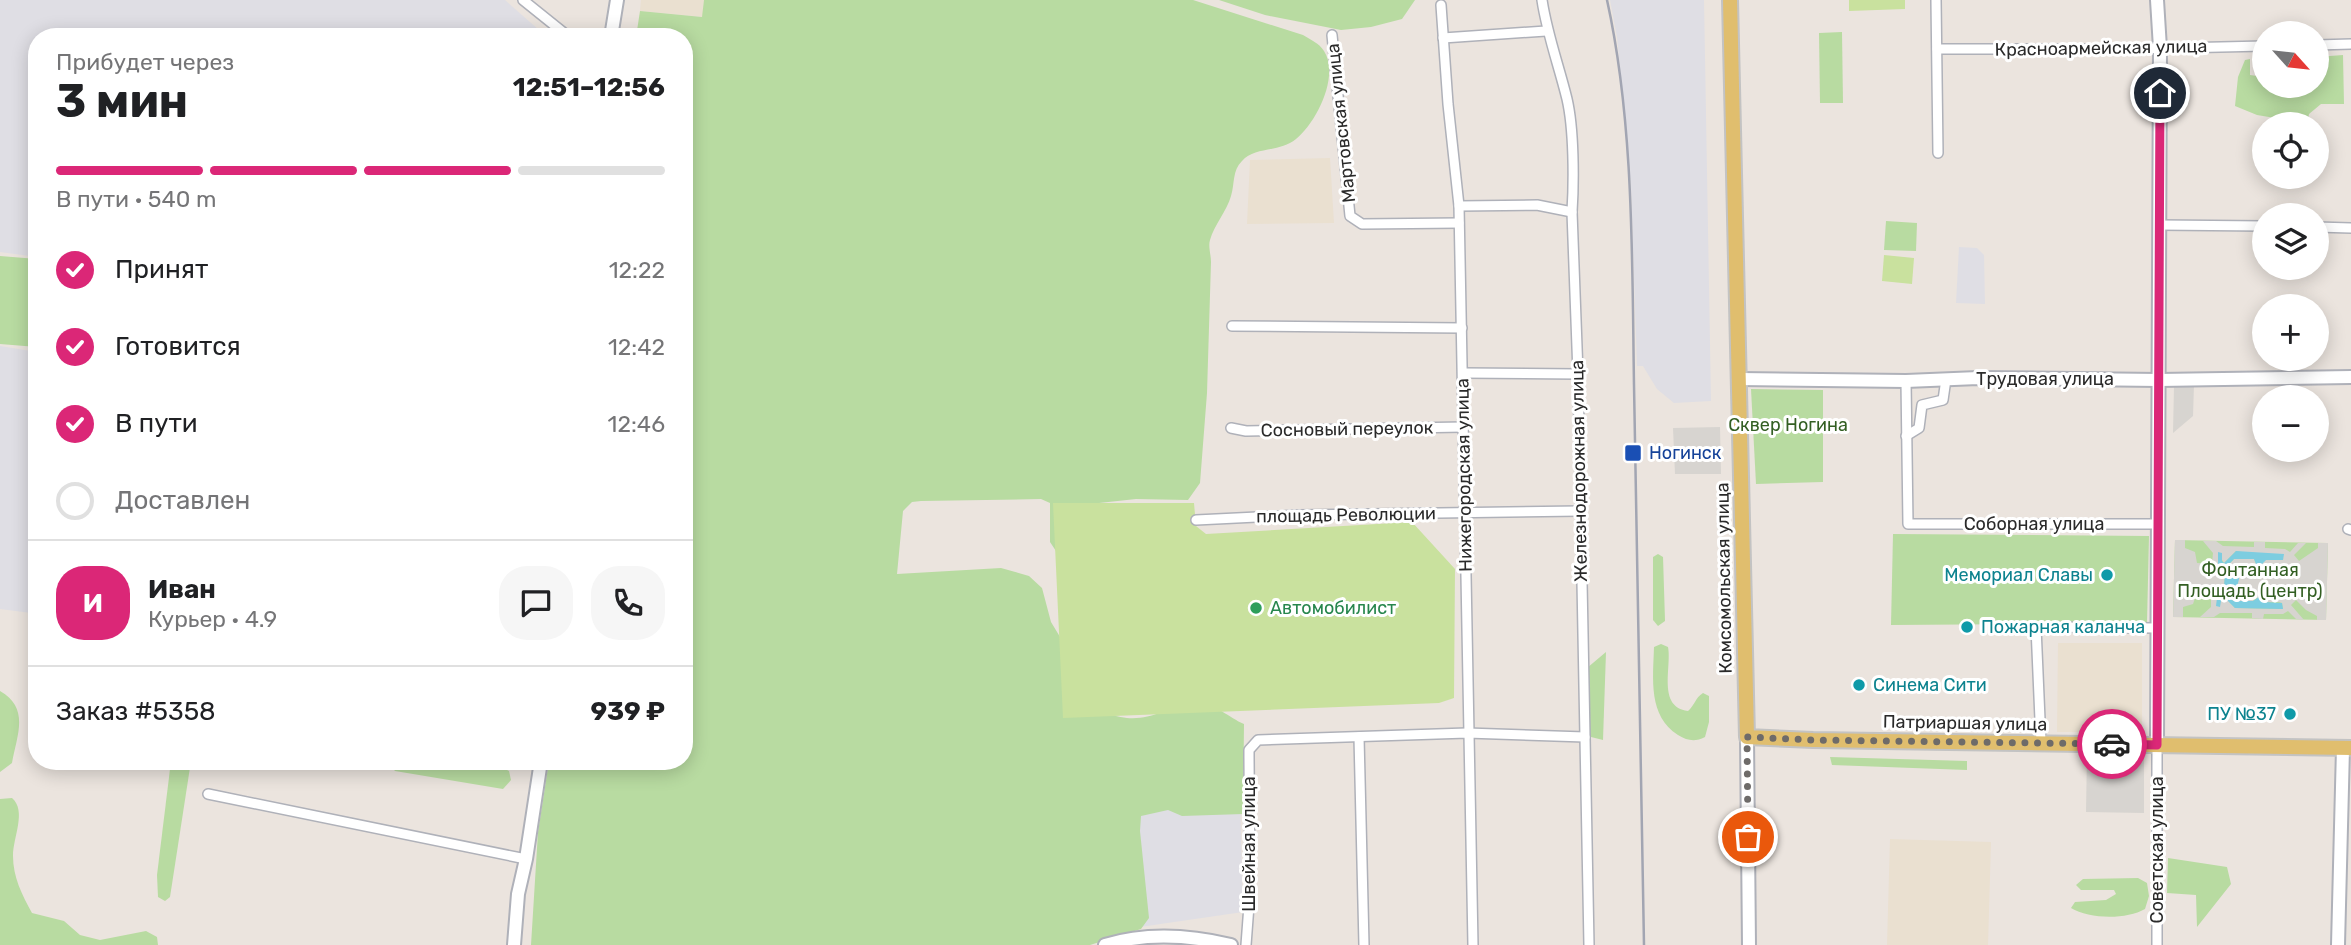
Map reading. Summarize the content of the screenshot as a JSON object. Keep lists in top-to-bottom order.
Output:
{
  "streets": {
    "main road": ["Комсомольская улица", "Патриаршая улица"],
    "street": [
      "Красноармейская улица",
      "Мартовская улица",
      "Трудовая улица",
      "Сосновый переулок",
      "Железнодорожная улица",
      "Нижегородская улица",
      "площадь Революции",
      "Соборная улица",
      "Швейная улица",
      "Советская улица"
    ]
  },
  "crossings": [
    ["Красноармейская улица", "Советская улица"],
    ["Мартовская улица", "Нижегородская улица"],
    ["Трудовая улица", "Комсомольская улица"],
    ["Трудовая улица", "Советская улица"],
    ["Сосновый переулок", "Нижегородская улица"],
    ["Железнодорожная улица", "площадь Революции"],
    ["Нижегородская улица", "площадь Революции"],
    ["Соборная улица", "Советская улица"],
    ["Комсомольская улица", "Патриаршая улица"],
    ["Патриаршая улица", "Советская улица"]
  ],
  "parks": ["Сквер Ногина", "Фонтанная Площадь (центр)"],
  "places": {
    "transit": ["Ногинск"],
    "other": [
      "Мемориал Славы",
      "Автомобилист",
      "Пожарная каланча",
      "Синема Сити",
      "ПУ №37"
    ]
  },
  "north": "bottom right",
  "page": {
    "map_buttons": ["+", "−"],
    "heading": ["3 мин", "Прибудет через", "12:51–12:56"],
    "panel": [
      "Иван",
      "Курьер · 4.9",
      "Заказ #5358",
      "939 ₽"
    ],
    "bar": "В пути · 540 m",
    "list": [
      ["Принят", "12:22"],
      ["Готовится", "12:42"],
      ["В пути", "12:46"],
      "Доставлен"
    ],
    "round": "И"
  }
}
